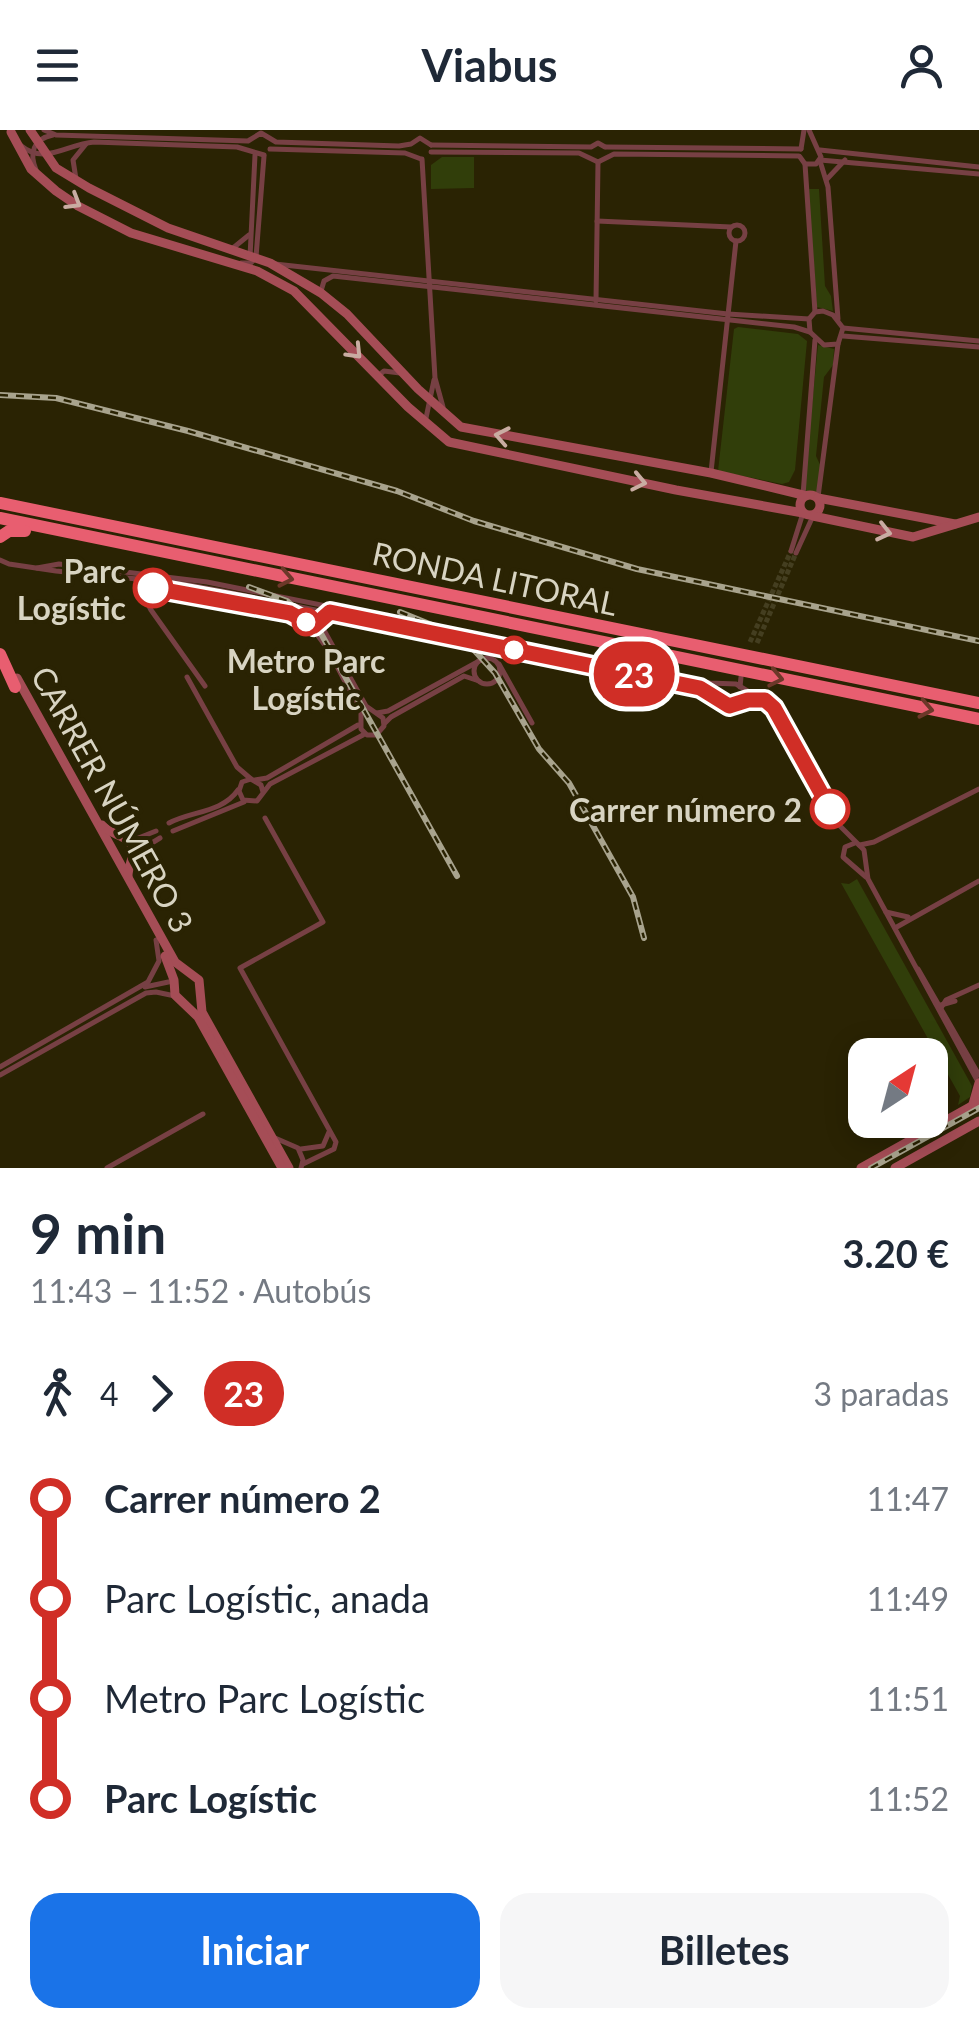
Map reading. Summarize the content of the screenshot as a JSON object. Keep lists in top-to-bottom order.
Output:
{
  "streets": {
    "highway": ["RONDA LITORAL"],
    "street": ["CARRER NÚMERO 3"]
  },
  "places": ["Parc Logístic", "Metro Parc Logístic", "Carrer número 2"],
  "lines": ["bus line 23"],
  "north": "top right",
  "page": {
    "header": "Viabus",
    "on_map": "23",
    "heading": ["9 min", "11:43 – 11:52 · Autobús", "3.20 €"],
    "legs": ["4", "23", "3 paradas"],
    "list": [
      {
        "name": "Carrer número 2",
        "value": "11:47"
      },
      {
        "name": "Parc Logístic, anada",
        "value": "11:49"
      },
      {
        "name": "Metro Parc Logístic",
        "value": "11:51"
      },
      {
        "name": "Parc Logístic",
        "value": "11:52"
      }
    ],
    "buttons": ["Iniciar", "Billetes"]
  }
}
